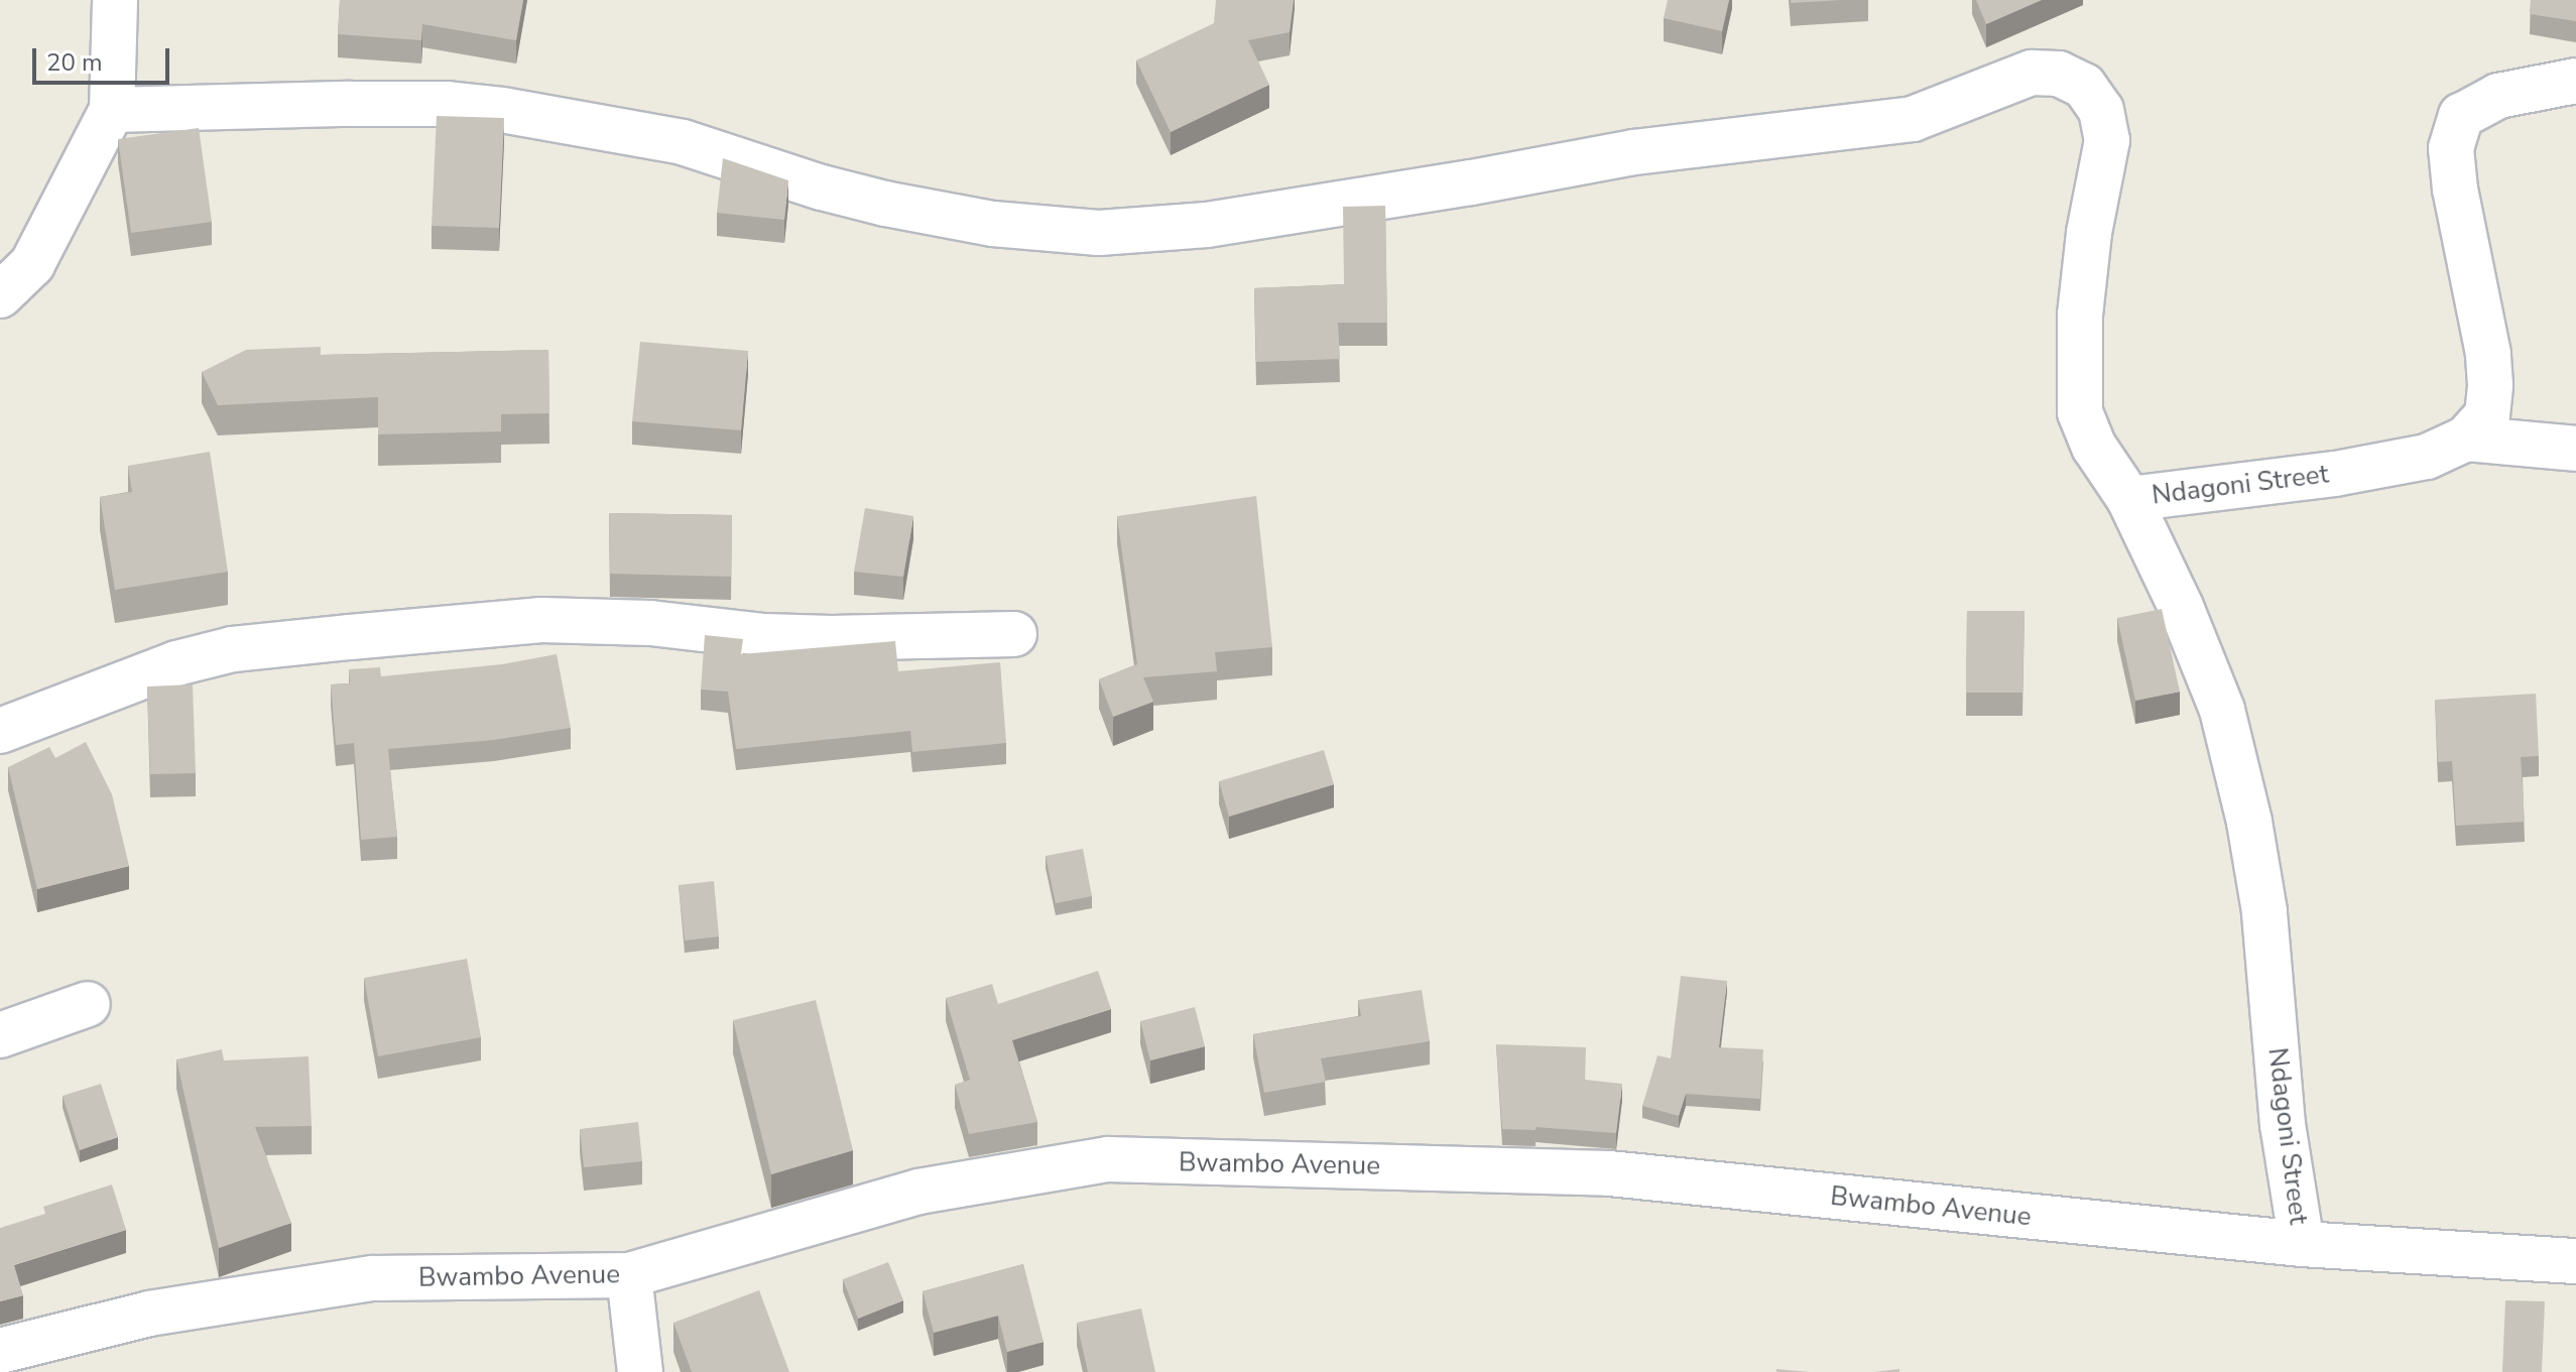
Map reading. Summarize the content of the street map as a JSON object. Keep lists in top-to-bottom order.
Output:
{
  "streets": {
    "street": ["Ndagoni Street", "Bwambo Avenue"]
  },
  "crossings": [
    ["Ndagoni Street", "Bwambo Avenue"]
  ],
  "scale_bar": "20 m"
}
